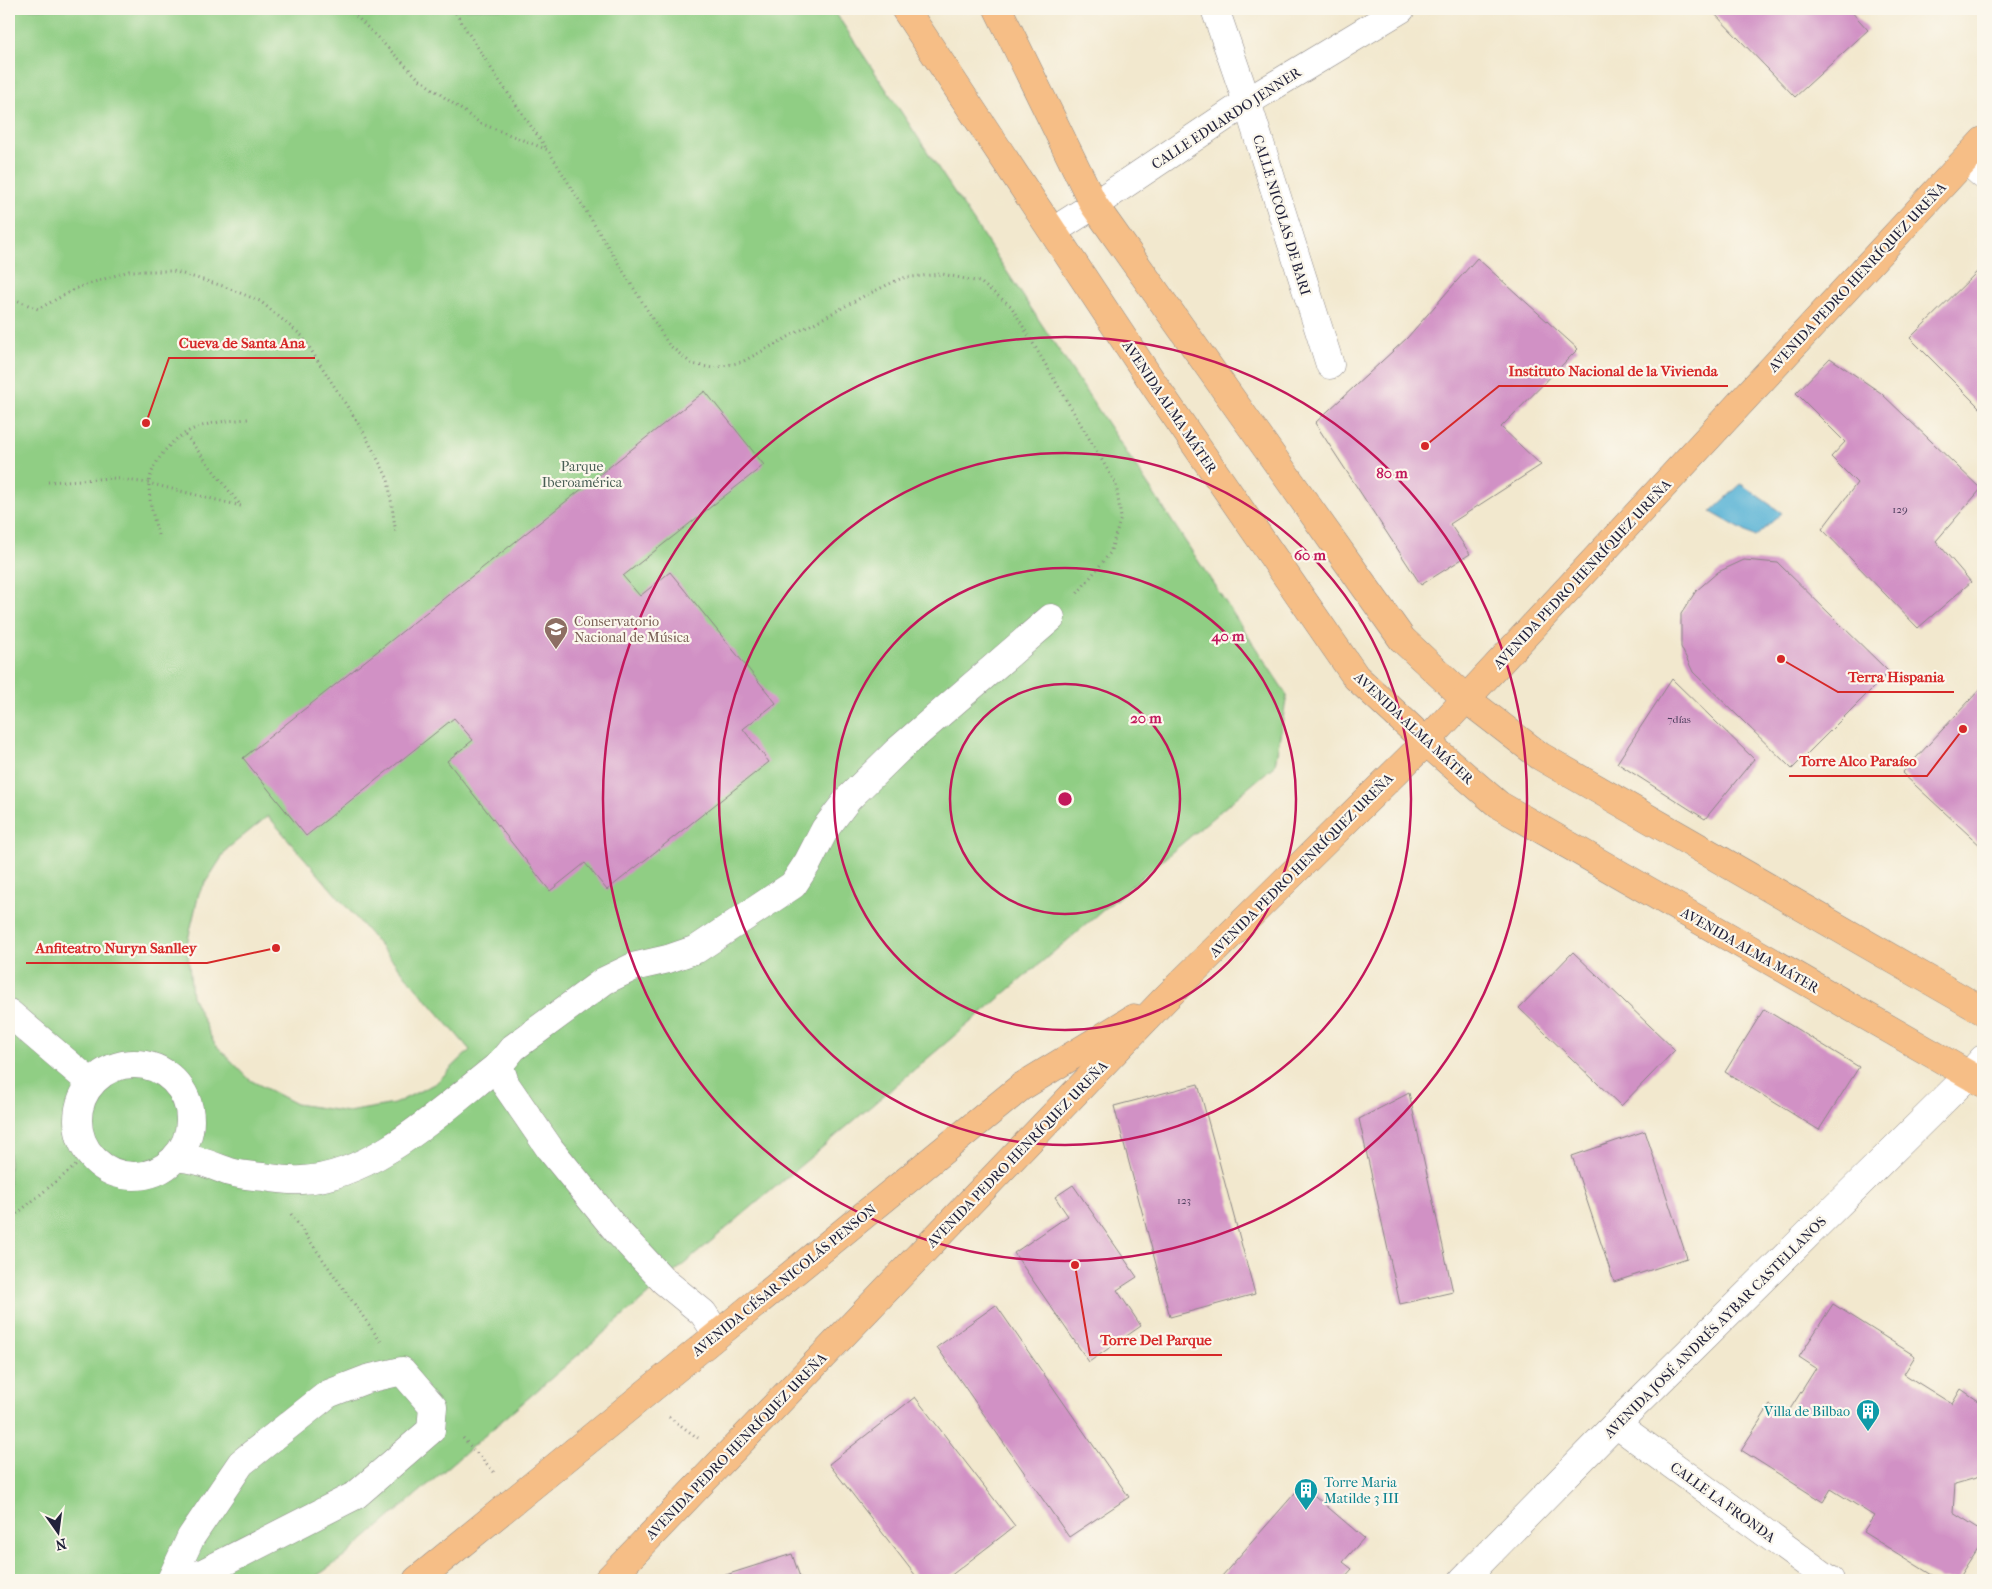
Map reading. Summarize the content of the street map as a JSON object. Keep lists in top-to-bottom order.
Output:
{
  "streets": {
    "main road": ["AVENIDA PEDRO HENRÍQUEZ UREÑA", "AVENIDA ALMA MÁTER", "AVENIDA CÉSAR NICOLÁS PENSON"],
    "street": [
      "CALLE EDUARDO JENNER",
      "CALLE NICOLAS DE BARI",
      "AVENIDA JOSÉ ANDRÉS AYBAR CASTELLANOS",
      "CALLE LA FRONDA"
    ]
  },
  "crossings": [
    ["CALLE EDUARDO JENNER", "CALLE NICOLAS DE BARI"],
    ["CALLE EDUARDO JENNER", "AVENIDA ALMA MÁTER"],
    ["AVENIDA PEDRO HENRÍQUEZ UREÑA", "AVENIDA ALMA MÁTER"],
    ["AVENIDA PEDRO HENRÍQUEZ UREÑA", "AVENIDA CÉSAR NICOLÁS PENSON"],
    ["AVENIDA ALMA MÁTER", "AVENIDA JOSÉ ANDRÉS AYBAR CASTELLANOS"],
    ["AVENIDA JOSÉ ANDRÉS AYBAR CASTELLANOS", "CALLE LA FRONDA"]
  ],
  "parks": ["Parque Iberoamérica"],
  "places": {
    "other": [
      "Cueva de Santa Ana",
      "Instituto Nacional de la Vivienda",
      "Terra Hispania",
      "Torre Alco Paraíso",
      "Anfiteatro Nuryn Sanlley",
      "Torre Del Parque"
    ],
    "school or university": ["Conservatorio Nacional de Música"],
    "building": ["Villa de Bilbao", "Torre Maria Matilde 3 III"]
  },
  "house_numbers": ["129", "7días", "123"],
  "north": "bottom",
  "rings": [
    "80 m",
    "60 m",
    "40 m",
    "20 m"
  ]
}
